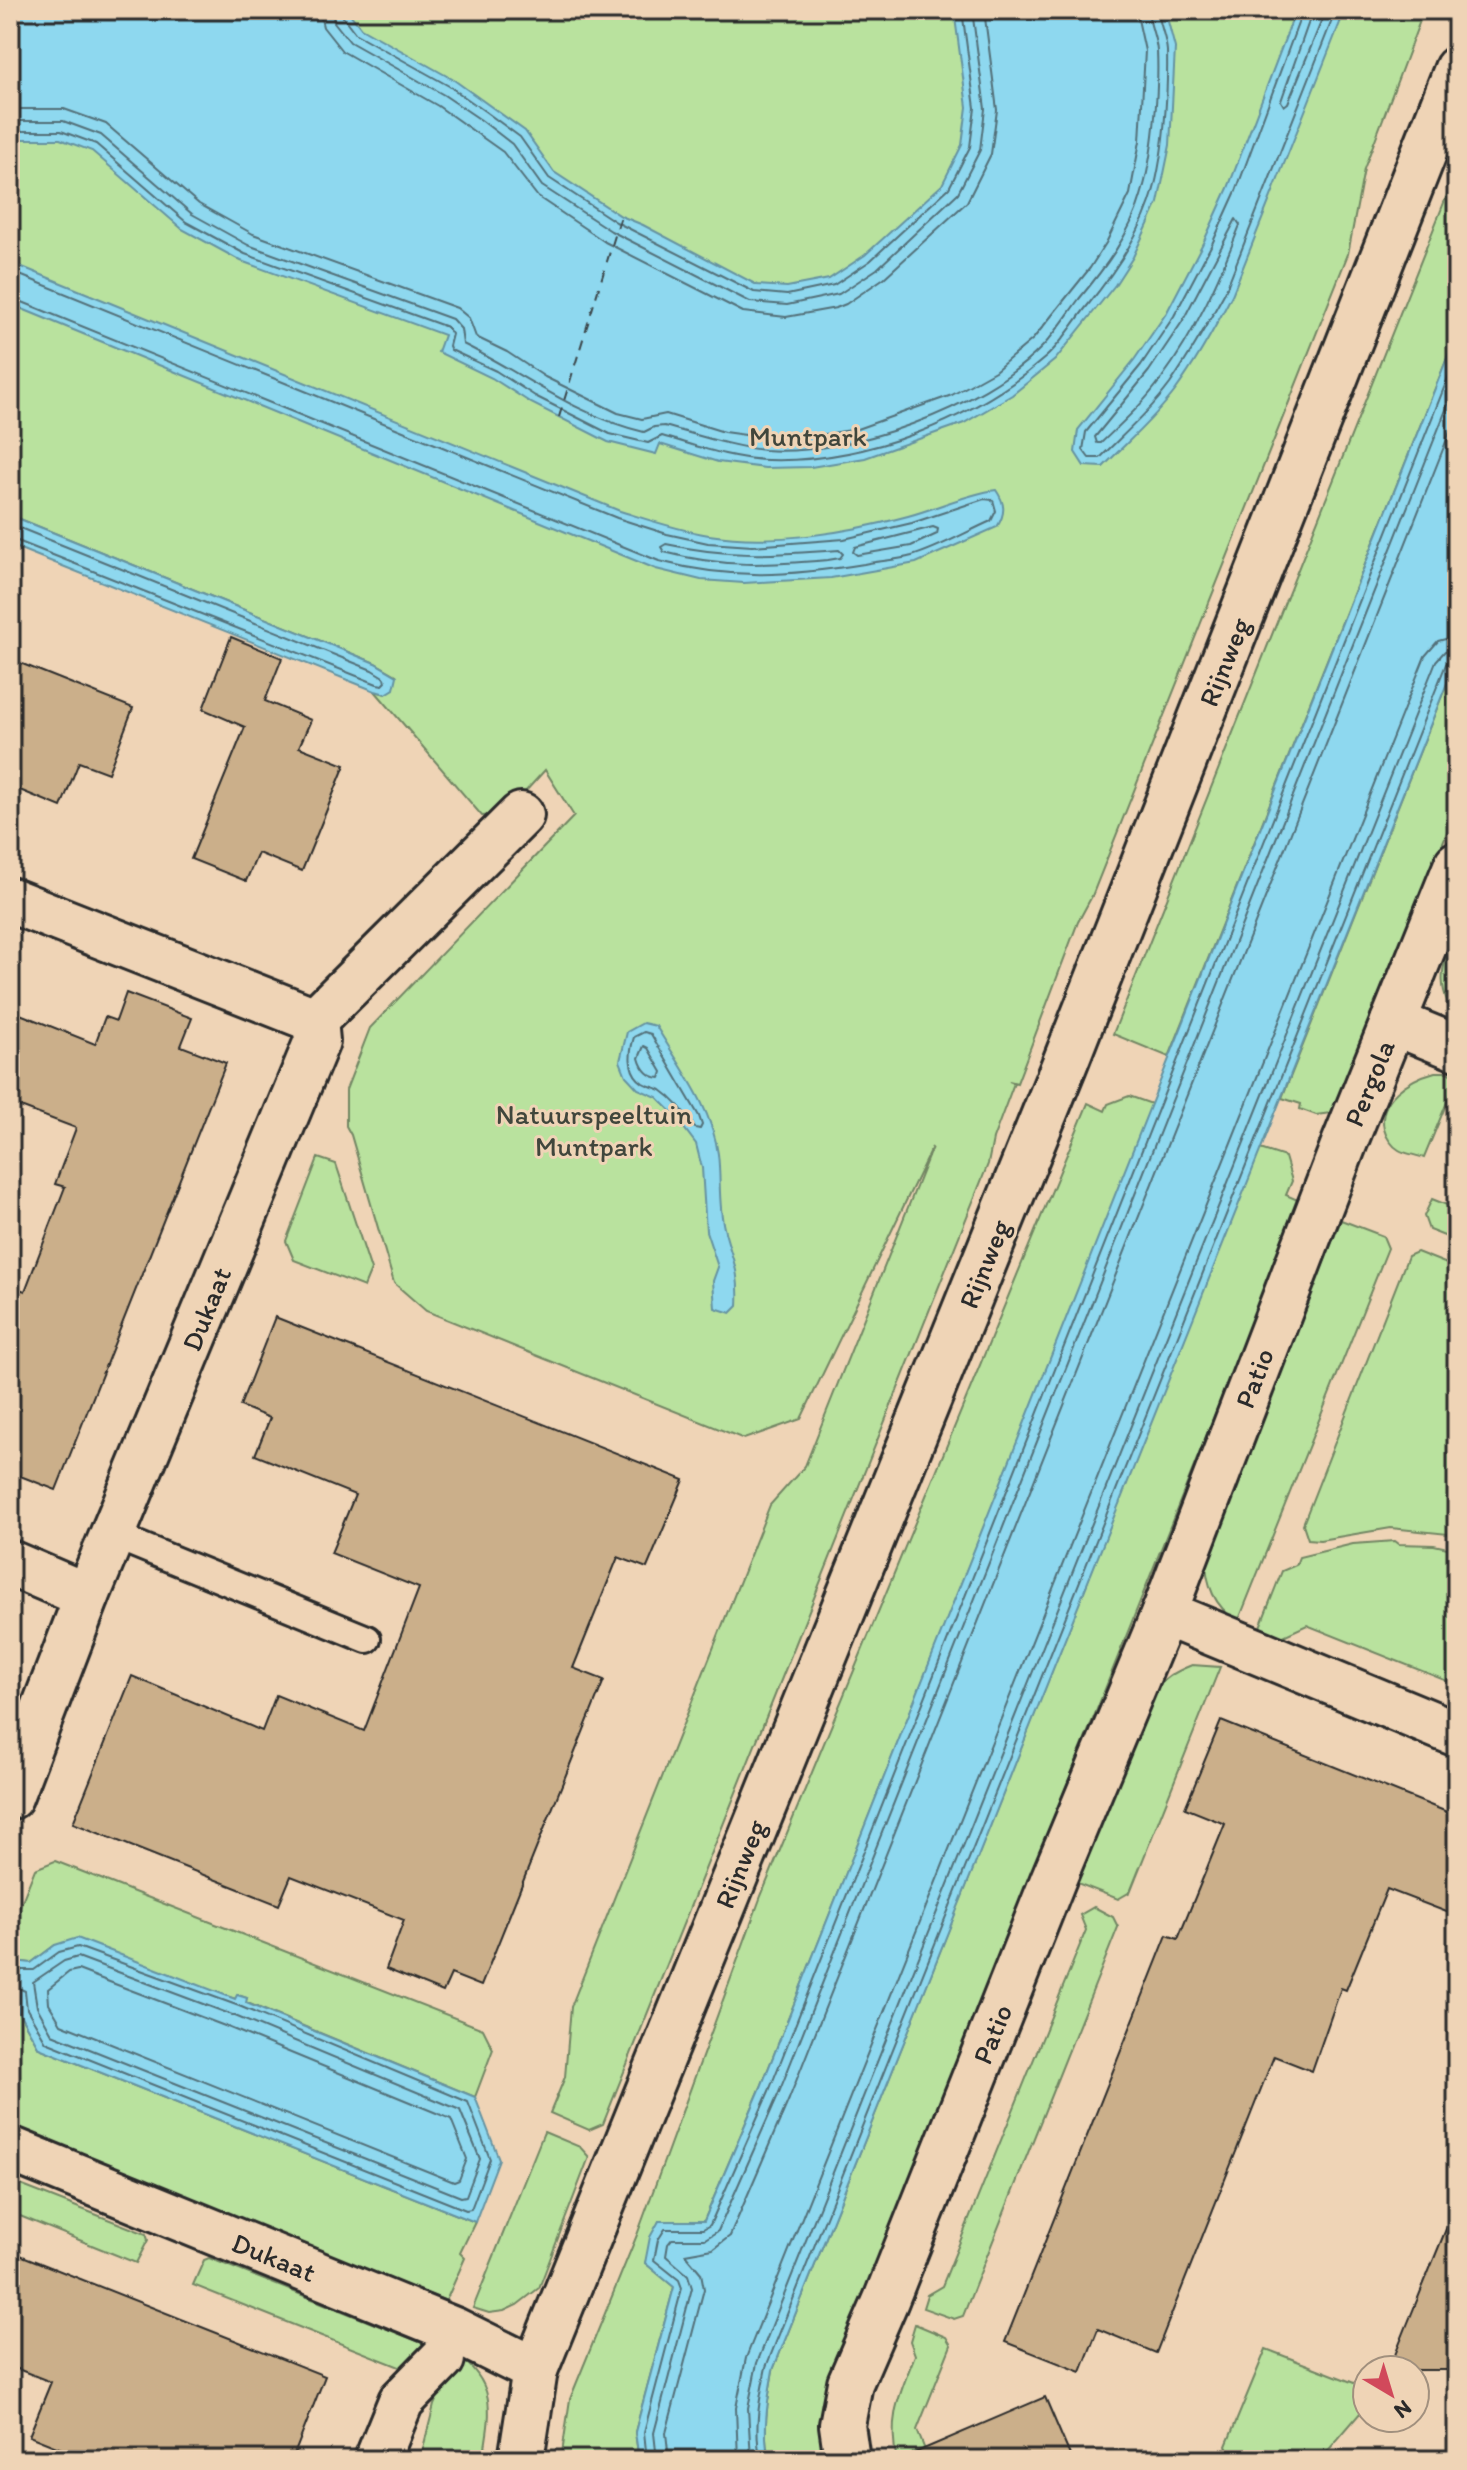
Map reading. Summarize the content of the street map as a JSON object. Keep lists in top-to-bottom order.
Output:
{
  "streets": {
    "street": [
      "Rijnweg",
      "Pergola",
      "Dukaat",
      "Patio"
    ]
  },
  "crossings": [
    ["Rijnweg", "Dukaat"],
    ["Pergola", "Patio"]
  ],
  "parks": ["Muntpark", "Natuurspeeltuin Muntpark"],
  "north": "bottom right"
}
